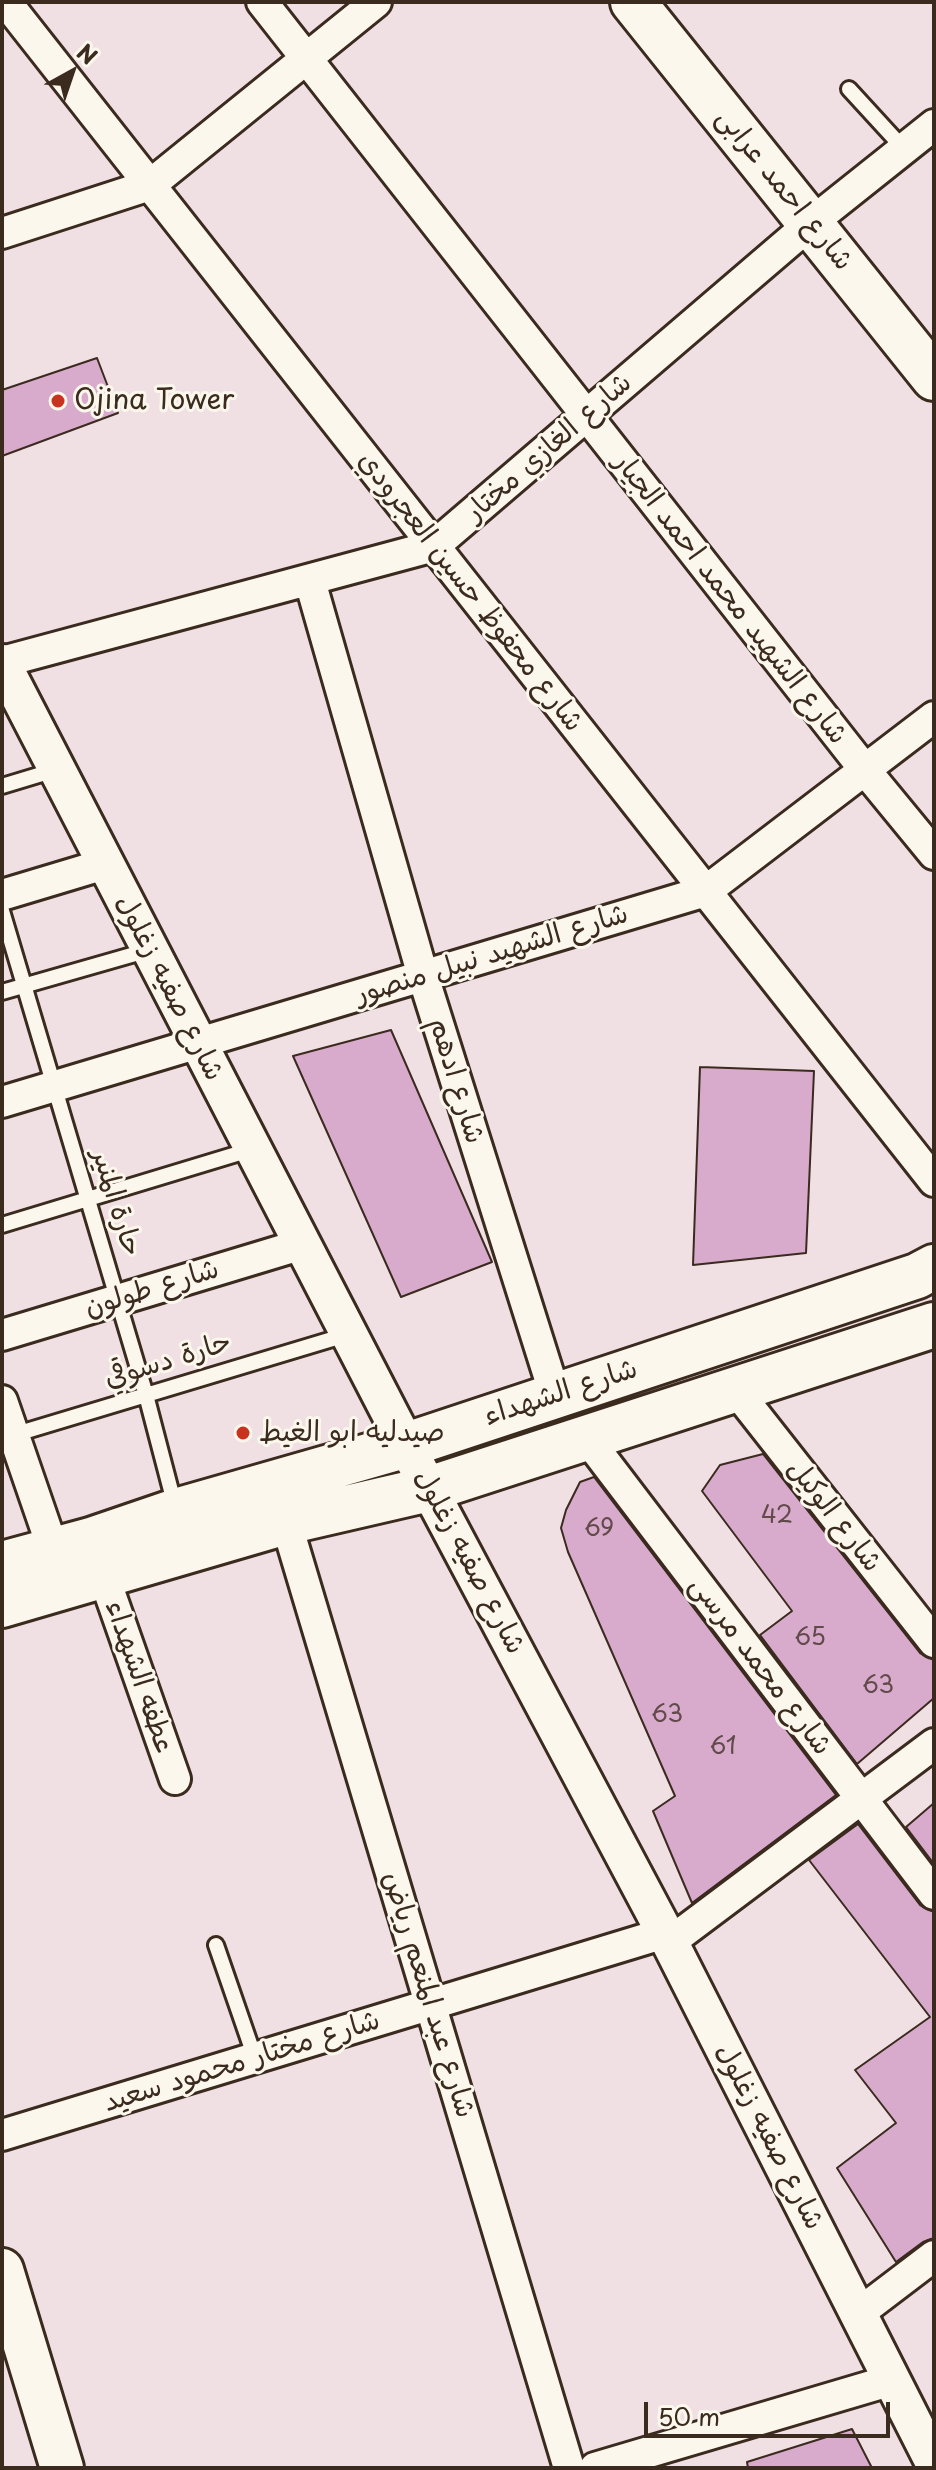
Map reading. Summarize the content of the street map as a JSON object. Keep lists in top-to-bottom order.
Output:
{
  "streets": {
    "main road": ["شارع احمد عرابى", "شارع الشهداء"],
    "street": [
      "شارع الغازي مختار",
      "شارع محفوظ حسين العجرودي",
      "شارع الشهيد محمد احمد الجيار",
      "شارع الشهيد نبيل منصور",
      "شارع صفيه زغلول",
      "شارع ادهم",
      "شارع طولون",
      "شارع الوكيل",
      "شارع محمد مرسى",
      "عطفه الشهداء",
      "شارع عبد المنعم رياض",
      "شارع مختار محمود سعيد"
    ],
    "lane": ["حارة المنير", "حارة دسوقي"]
  },
  "crossings": [
    ["شارع احمد عرابى", "شارع الغازي مختار"],
    ["شارع الغازي مختار", "شارع محفوظ حسين العجرودي"],
    ["شارع الغازي مختار", "شارع الشهيد محمد احمد الجيار"],
    ["شارع الغازي مختار", "شارع صفيه زغلول"],
    ["شارع الغازي مختار", "شارع ادهم"],
    ["شارع محفوظ حسين العجرودي", "شارع الشهيد نبيل منصور"],
    ["شارع الشهيد محمد احمد الجيار", "شارع الشهيد نبيل منصور"],
    ["شارع الشهيد نبيل منصور", "شارع صفيه زغلول"],
    ["شارع الشهيد نبيل منصور", "شارع ادهم"],
    ["شارع الشهيد نبيل منصور", "حارة المنير"],
    ["شارع صفيه زغلول", "شارع طولون"],
    ["شارع صفيه زغلول", "حارة دسوقي"],
    ["شارع صفيه زغلول", "شارع الشهداء"],
    ["شارع صفيه زغلول", "شارع مختار محمود سعيد"],
    ["شارع ادهم", "شارع الشهداء"],
    ["حارة المنير", "شارع طولون"],
    ["حارة المنير", "حارة دسوقي"],
    ["حارة المنير", "شارع الشهداء"],
    ["شارع الشهداء", "شارع الوكيل"],
    ["شارع الشهداء", "شارع محمد مرسى"],
    ["شارع الشهداء", "عطفه الشهداء"],
    ["شارع الشهداء", "شارع عبد المنعم رياض"],
    ["شارع محمد مرسى", "شارع مختار محمود سعيد"],
    ["شارع عبد المنعم رياض", "شارع مختار محمود سعيد"]
  ],
  "places": ["Ojina Tower", "صيدليه ابو الغيط"],
  "house_numbers": [
    "42",
    "69",
    "65",
    "63",
    "63",
    "61"
  ],
  "scale_bar": "50 m",
  "north": "top right"
}
